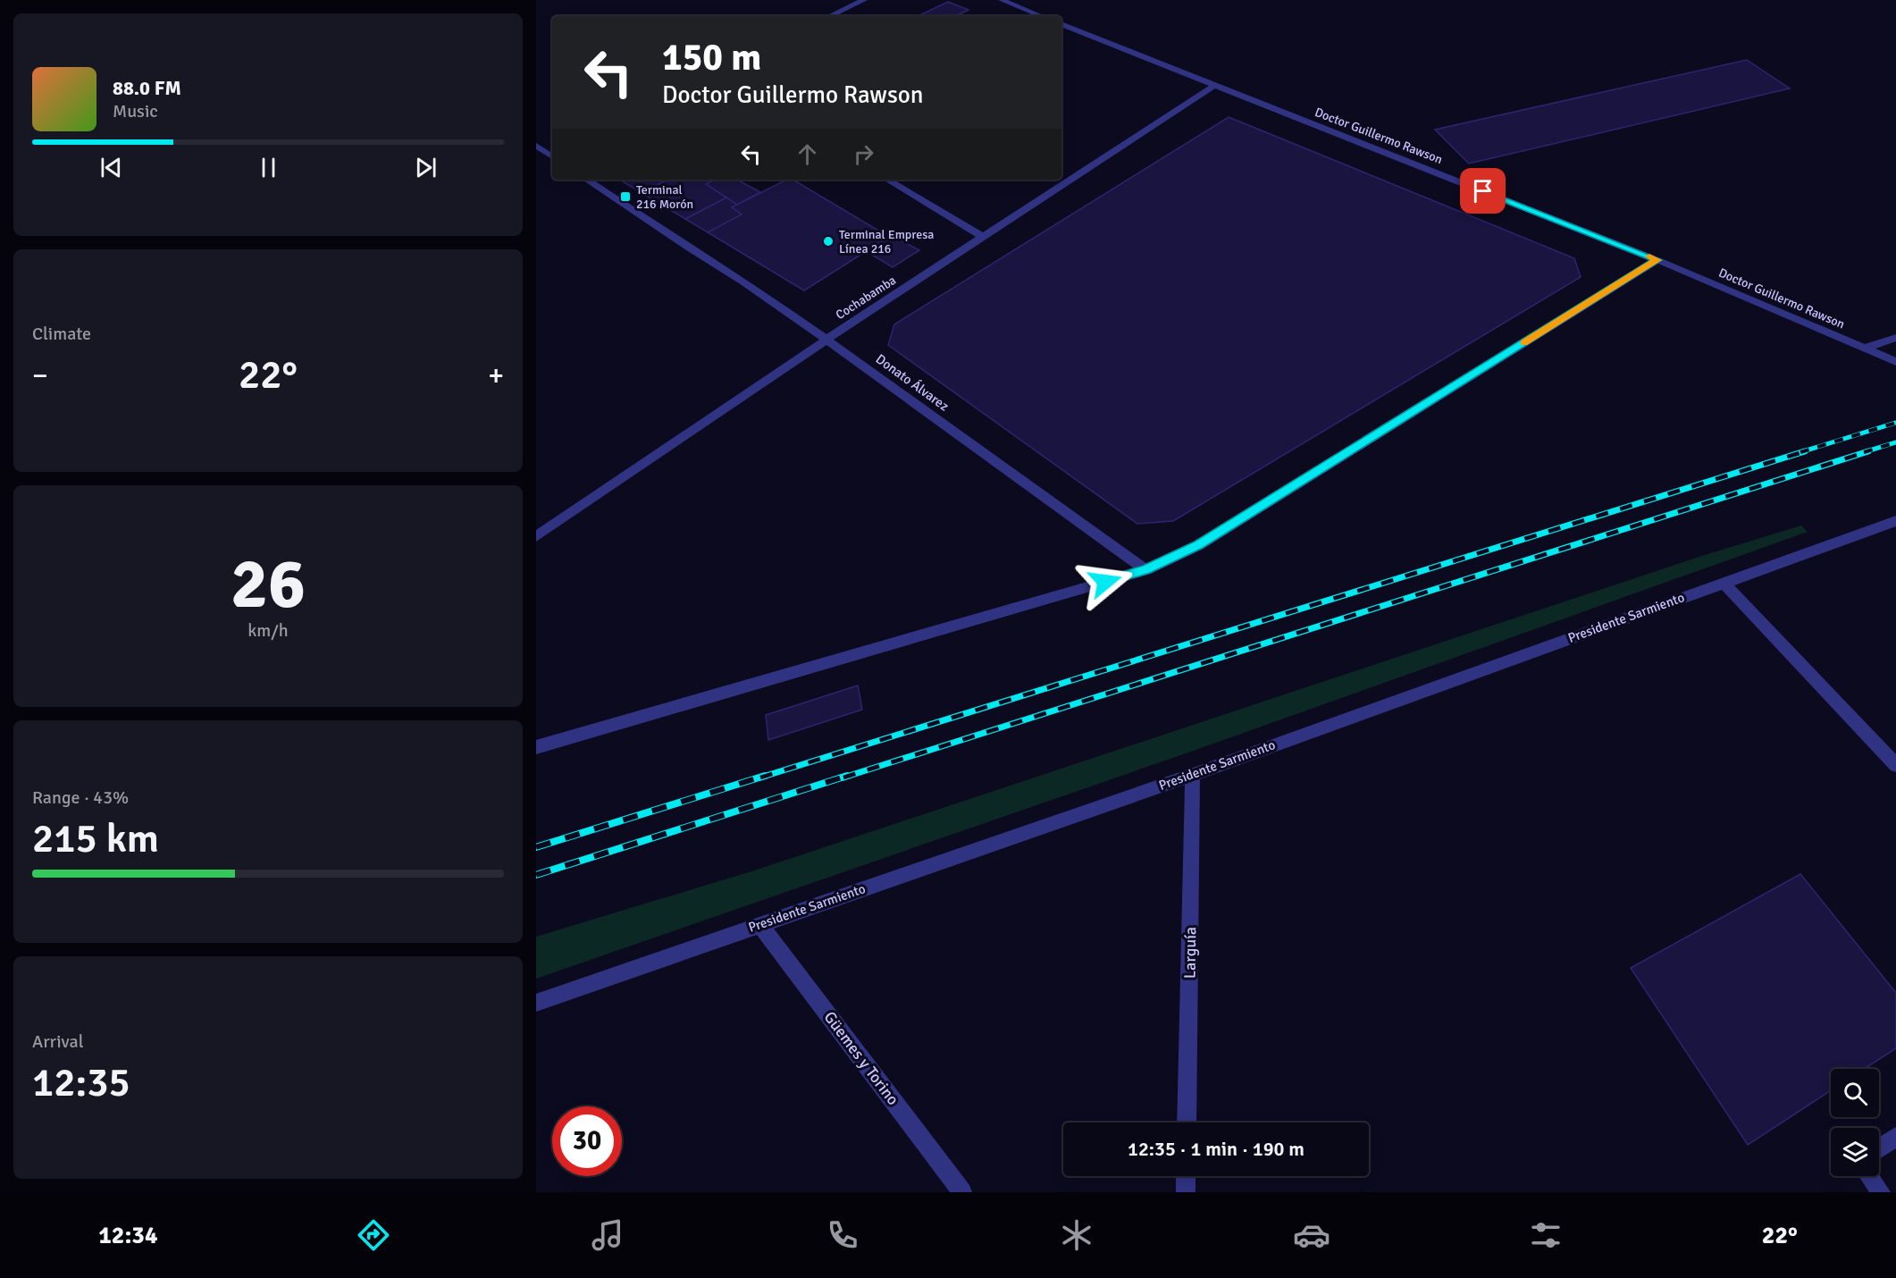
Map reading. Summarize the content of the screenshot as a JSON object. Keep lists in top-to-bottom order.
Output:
{
  "streets": {
    "street": [
      "Doctor Guillermo Rawson",
      "Cochabamba",
      "Donato Álvarez",
      "Presidente Sarmiento",
      "Larguía",
      "Güemes y Torino"
    ]
  },
  "crossings": [
    ["Doctor Guillermo Rawson", "Cochabamba"],
    ["Cochabamba", "Donato Álvarez"],
    ["Presidente Sarmiento", "Larguía"],
    ["Presidente Sarmiento", "Güemes y Torino"]
  ],
  "places": {
    "transit": ["Terminal 216 Morón"],
    "other": ["Terminal Empresa Línea 216"]
  },
  "page": {
    "turn": ["150 m", "Doctor Guillermo Rawson"],
    "song": ["88.0 FM", "Music"],
    "tile": [
      "Climate",
      ["26", "km/h"],
      ["Range · 43%", "215 km"],
      ["Arrival", "12:35"]
    ],
    "heat": ["−", "22°", "+"],
    "limit": "30",
    "trip": "12:35 · 1 min · 190 m",
    "tabs": ["12:34", "22°"]
  }
}
